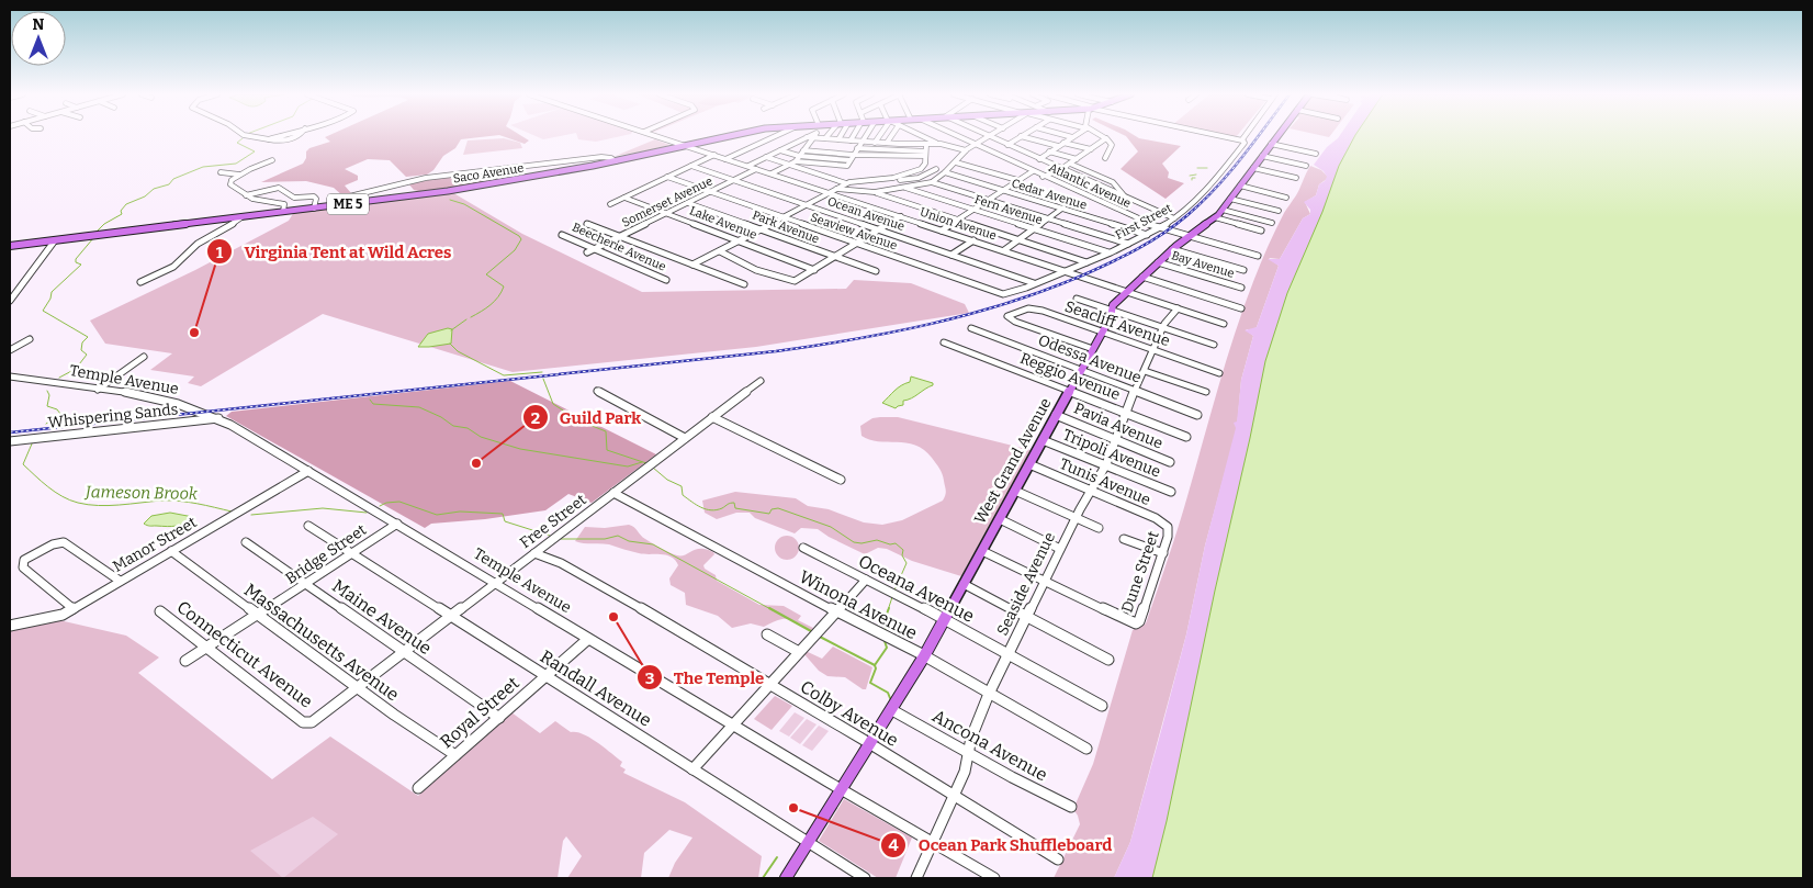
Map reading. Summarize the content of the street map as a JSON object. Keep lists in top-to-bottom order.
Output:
{
  "streets": {
    "main road": ["Saco Avenue", "ME 5", "West Grand Avenue"],
    "street": [
      "Atlantic Avenue",
      "Cedar Avenue",
      "Somerset Avenue",
      "Fern Avenue",
      "Ocean Avenue",
      "First Street",
      "Lake Avenue",
      "Union Avenue",
      "Park Avenue",
      "Seaview Avenue",
      "Beecherie Avenue",
      "Bay Avenue",
      "Seacliff Avenue",
      "Odessa Avenue",
      "Reggio Avenue",
      "Temple Avenue",
      "Whispering Sands",
      "Pavia Avenue",
      "Tripoli Avenue",
      "Tunis Avenue",
      "Free Street",
      "Manor Street",
      "Bridge Street",
      "Dune Street",
      "Seaside Avenue",
      "Oceana Avenue",
      "Winona Avenue",
      "Maine Avenue",
      "Massachusetts Avenue",
      "Connecticut Avenue",
      "Randall Avenue",
      "Royal Street",
      "Colby Avenue",
      "Ancona Avenue"
    ]
  },
  "crossings": [
    ["Saco Avenue", "Union Avenue"],
    ["Atlantic Avenue", "First Street"],
    ["Atlantic Avenue", "West Grand Avenue"],
    ["Cedar Avenue", "First Street"],
    ["Somerset Avenue", "Ocean Avenue"],
    ["Somerset Avenue", "Lake Avenue"],
    ["Somerset Avenue", "Union Avenue"],
    ["Somerset Avenue", "Park Avenue"],
    ["Somerset Avenue", "Seaview Avenue"],
    ["Somerset Avenue", "Beecherie Avenue"],
    ["Fern Avenue", "First Street"],
    ["Ocean Avenue", "Seaview Avenue"],
    ["First Street", "Union Avenue"],
    ["First Street", "Seaview Avenue"],
    ["Union Avenue", "Seaview Avenue"],
    ["Union Avenue", "West Grand Avenue"],
    ["Union Avenue", "Seaside Avenue"],
    ["Bay Avenue", "West Grand Avenue"],
    ["Seacliff Avenue", "West Grand Avenue"],
    ["Seacliff Avenue", "Seaside Avenue"],
    ["Odessa Avenue", "West Grand Avenue"],
    ["Odessa Avenue", "Seaside Avenue"],
    ["Reggio Avenue", "West Grand Avenue"],
    ["Reggio Avenue", "Seaside Avenue"],
    ["Temple Avenue", "Whispering Sands"],
    ["Temple Avenue", "West Grand Avenue"],
    ["Temple Avenue", "Free Street"],
    ["Temple Avenue", "Manor Street"],
    ["Temple Avenue", "Bridge Street"],
    ["Temple Avenue", "Seaside Avenue"],
    ["Temple Avenue", "Royal Street"],
    ["Pavia Avenue", "West Grand Avenue"],
    ["Pavia Avenue", "Seaside Avenue"],
    ["Tripoli Avenue", "West Grand Avenue"],
    ["Tripoli Avenue", "Seaside Avenue"],
    ["West Grand Avenue", "Tunis Avenue"],
    ["West Grand Avenue", "Oceana Avenue"],
    ["West Grand Avenue", "Winona Avenue"],
    ["West Grand Avenue", "Randall Avenue"],
    ["West Grand Avenue", "Colby Avenue"],
    ["West Grand Avenue", "Ancona Avenue"],
    ["Tunis Avenue", "Dune Street"],
    ["Tunis Avenue", "Seaside Avenue"],
    ["Free Street", "Winona Avenue"],
    ["Free Street", "Maine Avenue"],
    ["Free Street", "Massachusetts Avenue"],
    ["Free Street", "Connecticut Avenue"],
    ["Free Street", "Randall Avenue"],
    ["Free Street", "Colby Avenue"],
    ["Manor Street", "Massachusetts Avenue"],
    ["Bridge Street", "Maine Avenue"],
    ["Bridge Street", "Massachusetts Avenue"],
    ["Bridge Street", "Connecticut Avenue"],
    ["Bridge Street", "Randall Avenue"],
    ["Dune Street", "Seaside Avenue"],
    ["Seaside Avenue", "Oceana Avenue"],
    ["Seaside Avenue", "Winona Avenue"],
    ["Seaside Avenue", "Colby Avenue"],
    ["Seaside Avenue", "Ancona Avenue"],
    ["Maine Avenue", "Royal Street"],
    ["Massachusetts Avenue", "Royal Street"],
    ["Randall Avenue", "Royal Street"]
  ],
  "water": ["Jameson Brook"],
  "places": [
    "Virginia Tent at Wild Acres",
    "Guild Park",
    "The Temple",
    "Ocean Park Shuffleboard"
  ],
  "north": "top"
}
